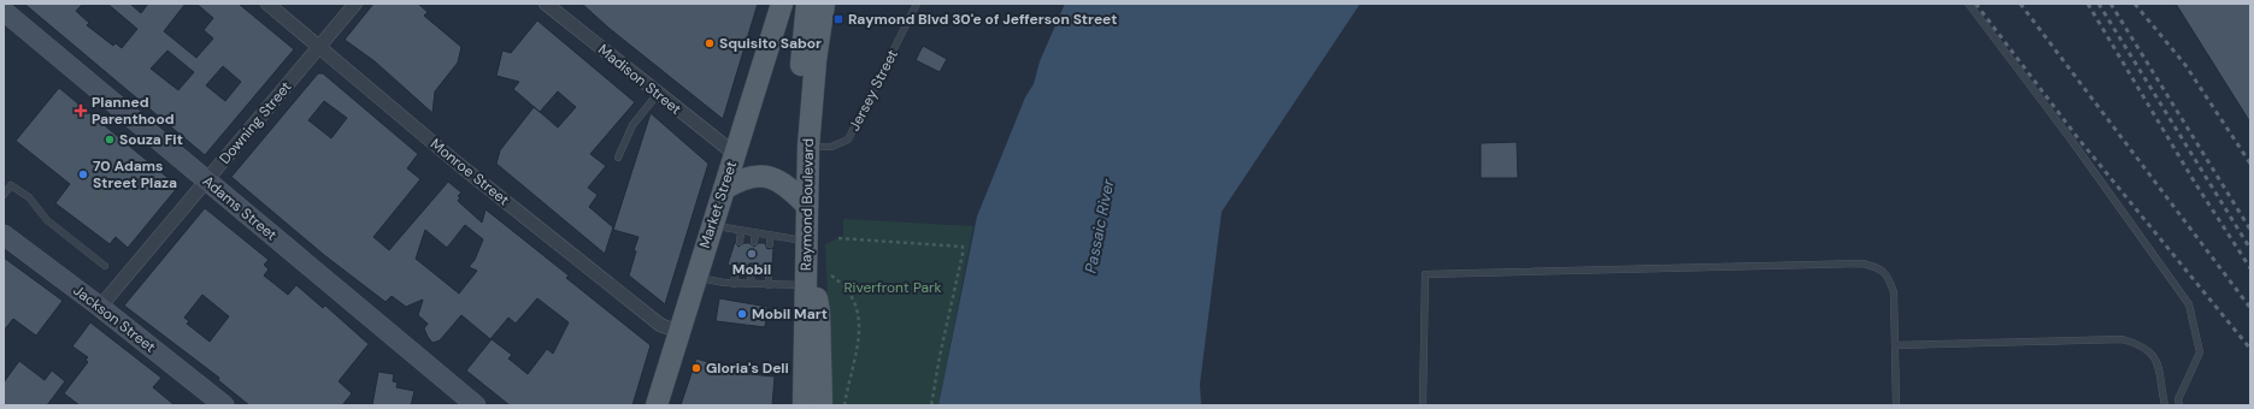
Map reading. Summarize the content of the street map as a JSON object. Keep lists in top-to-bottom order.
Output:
{
  "streets": {
    "main road": ["Market Street", "Raymond Boulevard"],
    "street": [
      "Madison Street",
      "Downing Street",
      "Monroe Street",
      "Adams Street",
      "Jackson Street"
    ],
    "lane": ["Jersey Street"]
  },
  "crossings": [
    ["Madison Street", "Market Street"],
    ["Jersey Street", "Raymond Boulevard"],
    ["Downing Street", "Monroe Street"],
    ["Downing Street", "Adams Street"],
    ["Downing Street", "Jackson Street"],
    ["Monroe Street", "Market Street"]
  ],
  "water": ["Passaic River"],
  "parks": ["Riverfront Park"],
  "places": {
    "transit": ["Raymond Blvd 30'e of Jefferson Street"],
    "other": [
      "Squisito Sabor",
      "Souza Fit",
      "70 Adams Street Plaza",
      "Mobil",
      "Mobil Mart",
      "Gloria's Deli"
    ],
    "health": ["Planned Parenthood"]
  }
}
